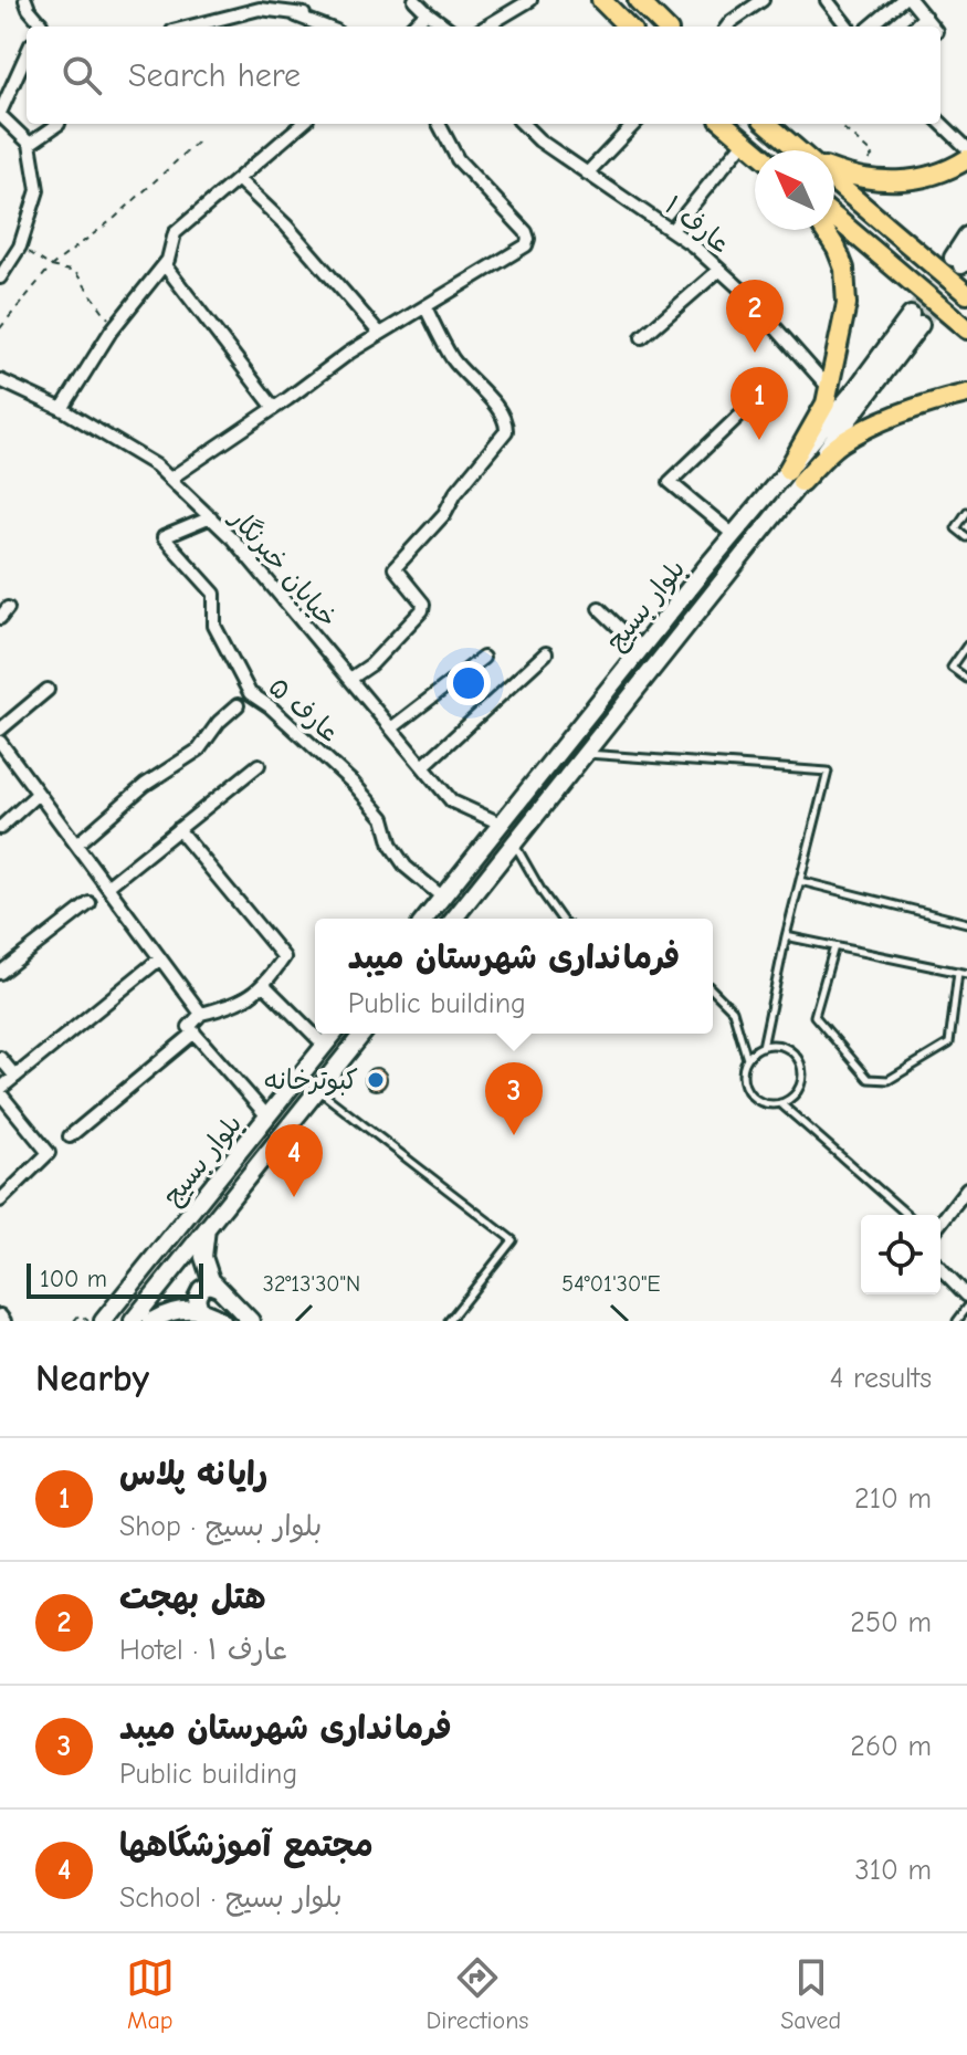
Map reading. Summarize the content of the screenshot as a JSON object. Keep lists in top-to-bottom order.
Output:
{
  "streets": {
    "main road": ["بلوار بسیج"],
    "street": ["عارف ۱", "خیابان خبرنگار", "عارف ۵"]
  },
  "crossings": [
    ["خیابان خبرنگار", "بلوار بسیج"],
    ["خیابان خبرنگار", "عارف ۵"],
    ["بلوار بسیج", "عارف ۵"]
  ],
  "places": ["کبوترخانه"],
  "scale_bar": "100 m",
  "north": "top left",
  "page": {
    "search": "Search here",
    "pins": [
      "2",
      "1",
      "3",
      "4"
    ],
    "popup": ["فرمانداری شهرستان میبد", "Public building"],
    "scale": "100 m",
    "heading": ["Nearby", "4 results"],
    "list": [
      {
        "mark": "1",
        "name": "رایانه پلاس",
        "note": "Shop · بلوار بسیج",
        "value": "210 m"
      },
      {
        "mark": "2",
        "name": "هتل بهجت",
        "note": "Hotel · عارف ۱",
        "value": "250 m"
      },
      {
        "mark": "3",
        "name": "فرمانداری شهرستان میبد",
        "note": "Public building",
        "value": "260 m"
      },
      {
        "mark": "4",
        "name": "مجتمع آموزشگاهها",
        "note": "School · بلوار بسیج",
        "value": "310 m"
      }
    ],
    "nav": ["Map", "Directions", "Saved"]
  },
  "coordinates": ["32°13'30\"N", "54°01'30\"E"]
}
